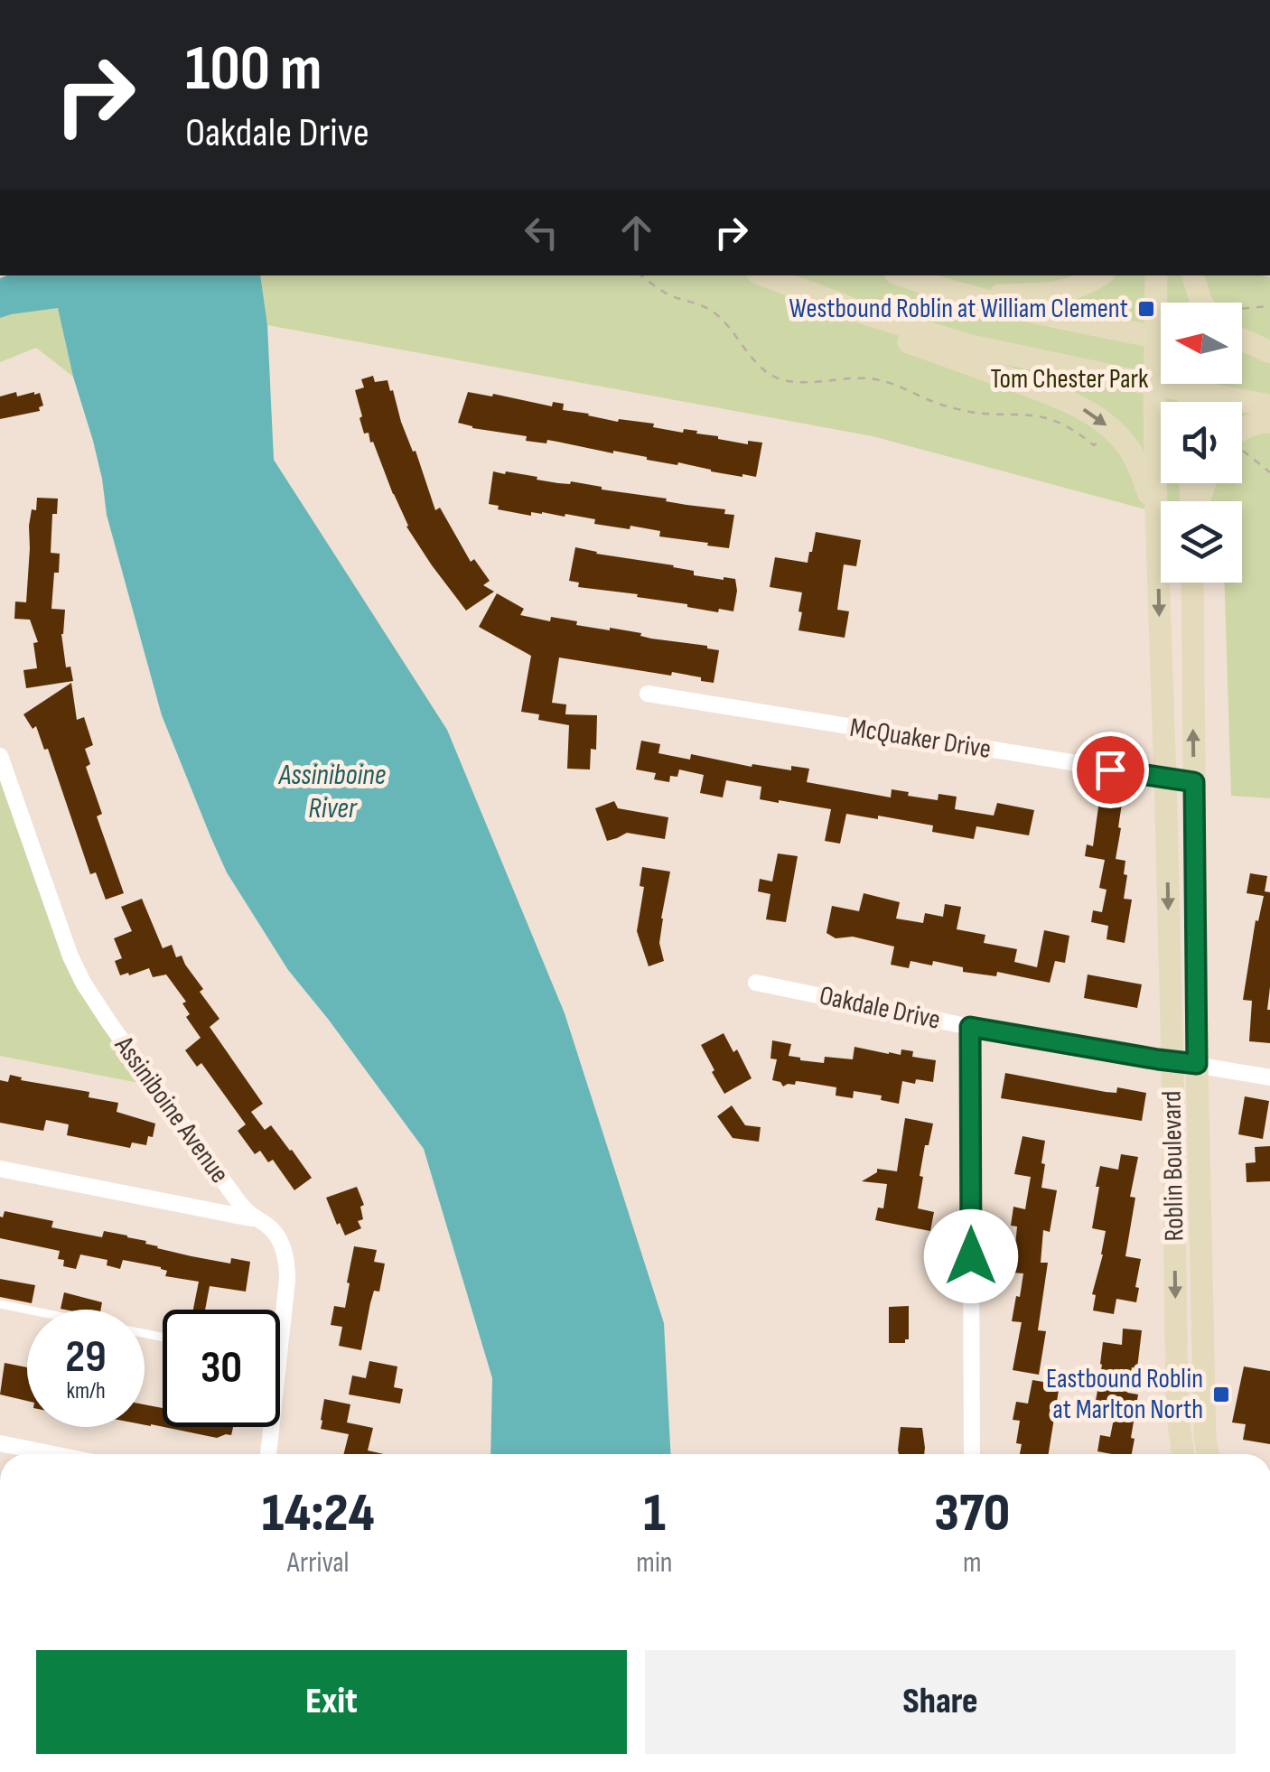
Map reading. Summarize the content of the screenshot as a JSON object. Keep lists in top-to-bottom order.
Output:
{
  "streets": {
    "main road": ["Roblin Boulevard"],
    "street": ["McQuaker Drive", "Oakdale Drive", "Assiniboine Avenue"]
  },
  "crossings": [
    ["McQuaker Drive", "Roblin Boulevard"],
    ["Oakdale Drive", "Roblin Boulevard"]
  ],
  "water": ["Assiniboine River"],
  "parks": ["Tom Chester Park"],
  "places": {
    "transit": ["Westbound Roblin at William Clement", "Eastbound Roblin at Marlton North"]
  },
  "north": "left",
  "page": {
    "turn": ["100 m", "Oakdale Drive"],
    "speed": "29 km/h",
    "limit": "30",
    "eta": [
      "14:24",
      "Arrival",
      "1",
      "min",
      "370",
      "m"
    ],
    "buttons": ["Exit", "Share"]
  }
}
